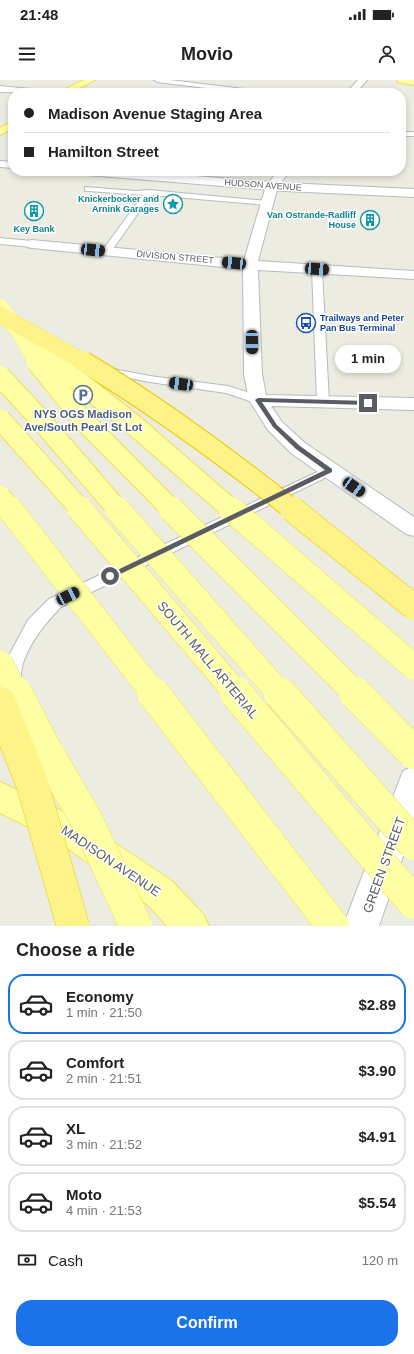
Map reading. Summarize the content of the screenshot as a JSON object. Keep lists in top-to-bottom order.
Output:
{
  "streets": {
    "main road": ["SOUTH MALL ARTERIAL", "MADISON AVENUE"],
    "street": ["HUDSON AVENUE", "DIVISION STREET", "GREEN STREET"]
  },
  "places": {
    "place": ["Knickerbocker and Arnink Garages"],
    "building": ["Key Bank", "Van Ostrande-Radliff House"],
    "bus stop": ["Trailways and Peter Pan Bus Terminal"],
    "parking": ["NYS OGS Madison Ave/South Pearl St Lot"]
  },
  "page": {
    "status": "21:48",
    "header": "Movio",
    "banner": ["Madison Avenue Staging Area", "Hamilton Street"],
    "bubble": "1 min",
    "heading": "Choose a ride",
    "list": [
      {
        "name": "Economy",
        "note": "1 min · 21:50",
        "value": "$2.89"
      },
      {
        "name": "Comfort",
        "note": "2 min · 21:51",
        "value": "$3.90"
      },
      {
        "name": "XL",
        "note": "3 min · 21:52",
        "value": "$4.91"
      },
      {
        "name": "Moto",
        "note": "4 min · 21:53",
        "value": "$5.54"
      }
    ],
    "pay": ["Cash", "120 m"],
    "buttons": "Confirm"
  }
}
